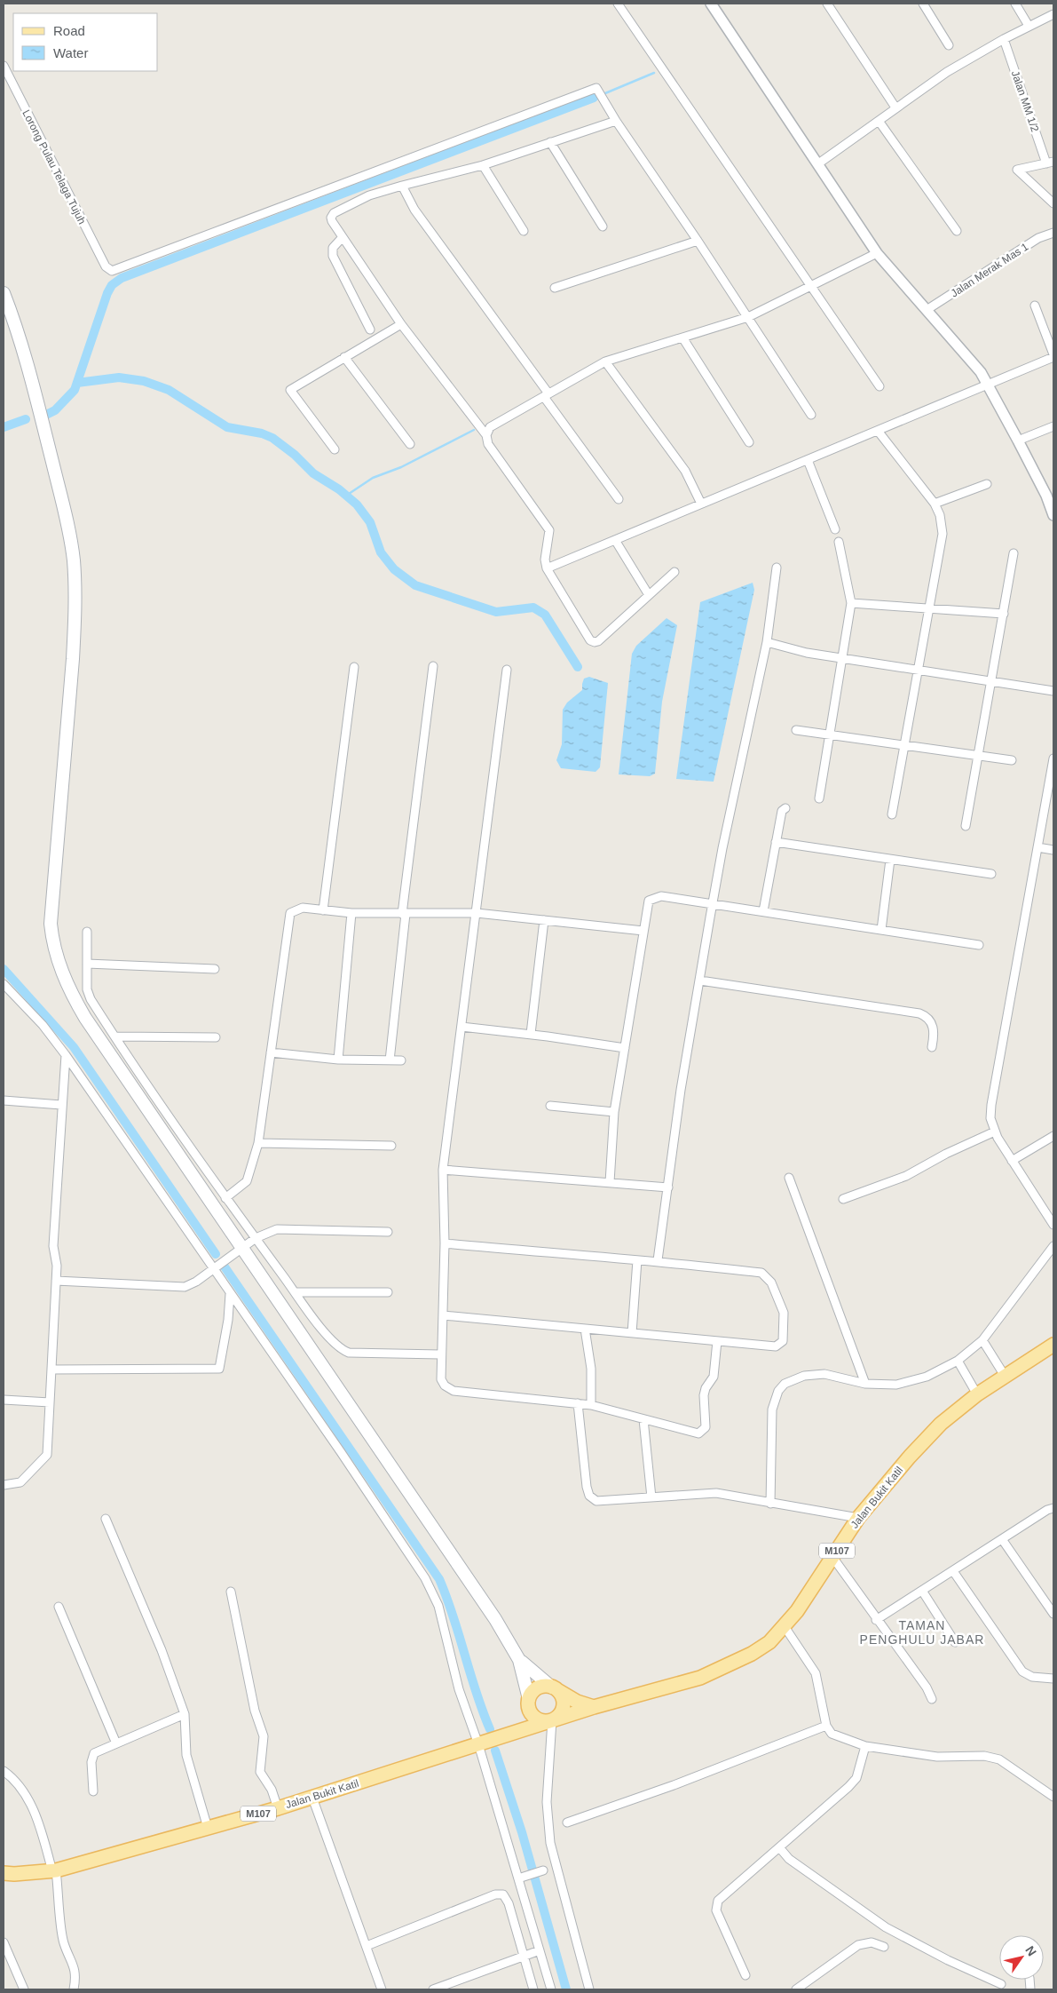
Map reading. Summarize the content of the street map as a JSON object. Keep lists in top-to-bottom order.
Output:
{
  "streets": {
    "main road": ["Jalan Bukit Katil", "M107"],
    "street": ["Jalan MM 1/2", "Lorong Pulau Telaga Tujuh", "Jalan Merak Mas 1"]
  },
  "crossings": [
    ["Jalan Bukit Katil", "M107"]
  ],
  "districts": ["TAMAN PENGHULU JABAR"],
  "legend": ["Road", "Water"],
  "north": "top right"
}
